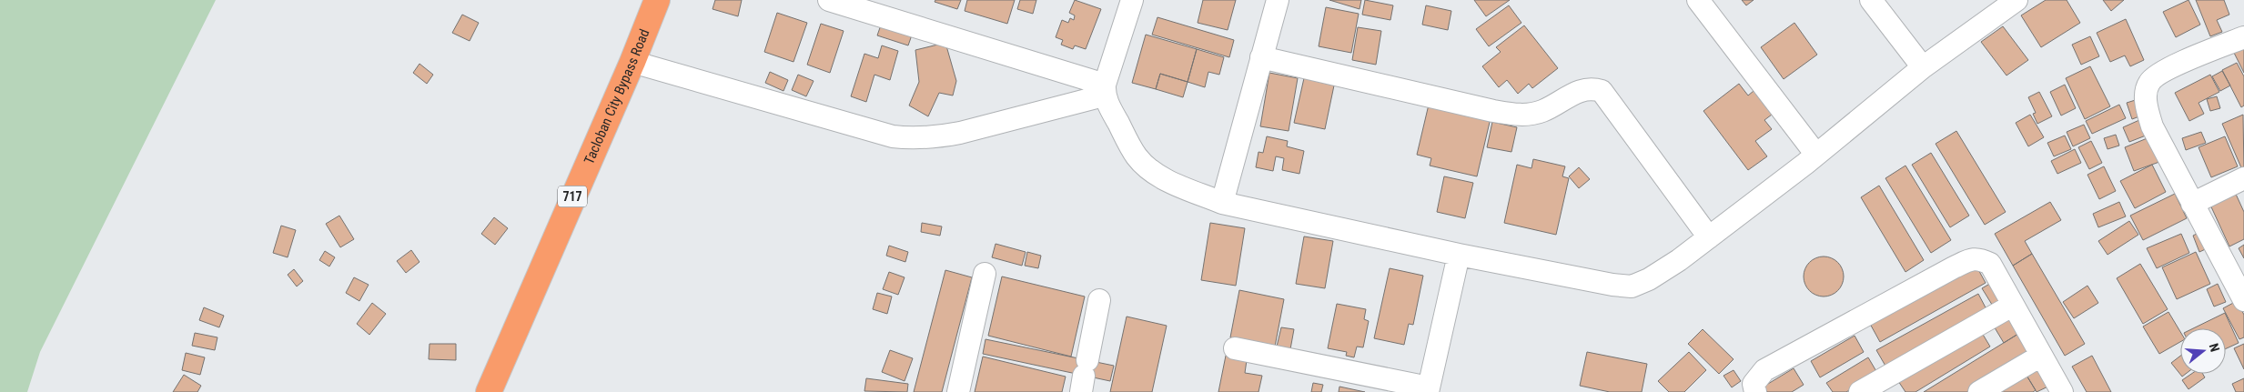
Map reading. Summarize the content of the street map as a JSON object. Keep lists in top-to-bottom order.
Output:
{
  "streets": {
    "highway": ["Tacloban City Bypass Road", "717"]
  },
  "north": "right"
}
